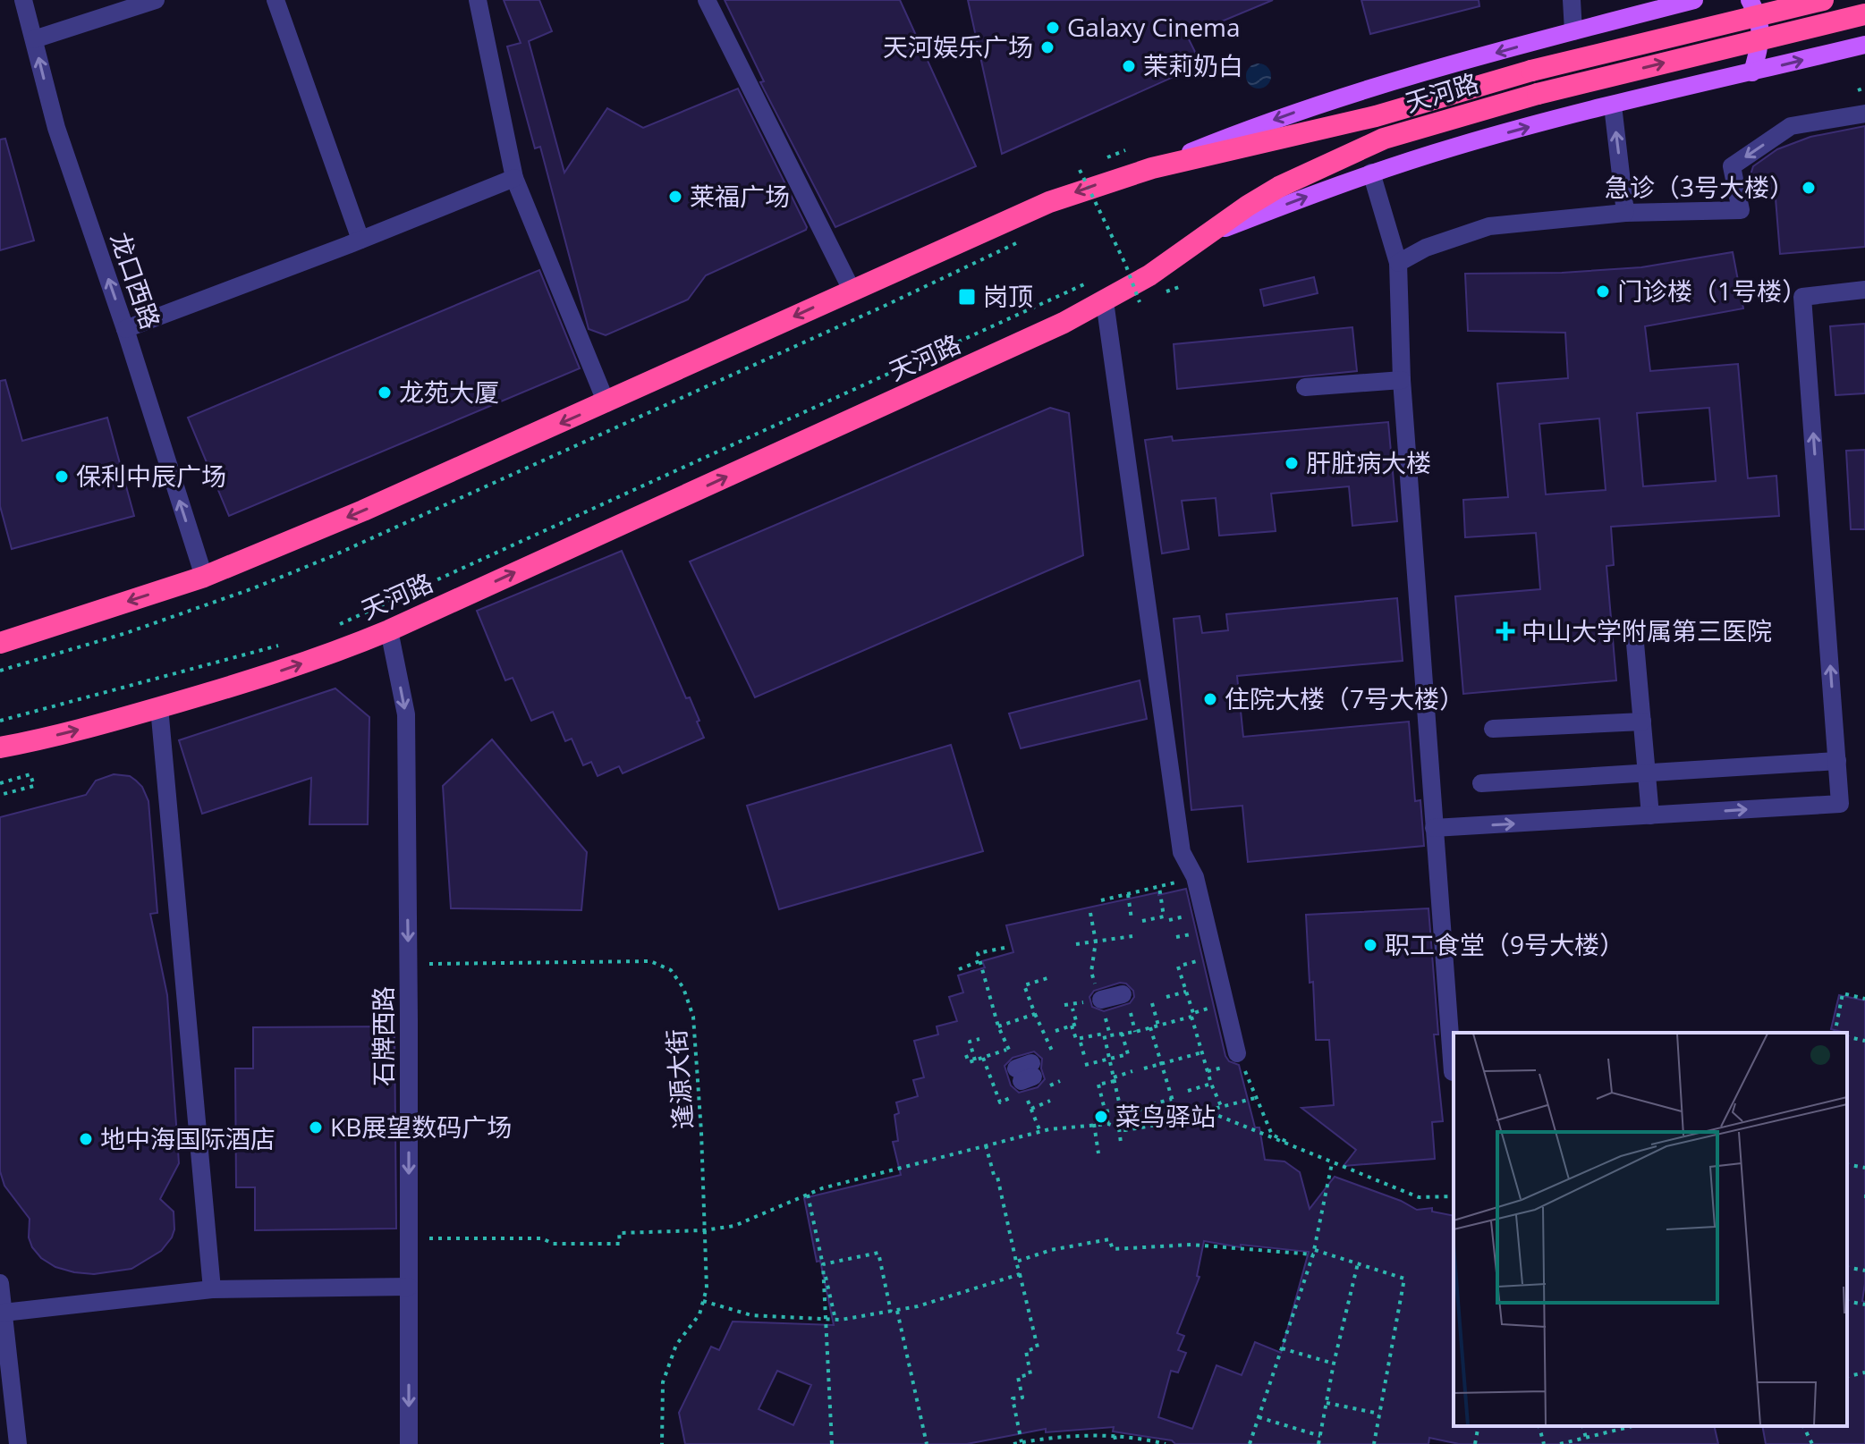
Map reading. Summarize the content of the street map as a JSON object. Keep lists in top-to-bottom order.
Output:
{
  "streets": {
    "highway": ["天河路"],
    "street": ["龙口西路", "石牌西路"],
    "path": ["逢源大街"]
  },
  "crossings": [
    ["天河路", "龙口西路"],
    ["天河路", "石牌西路"],
    ["石牌西路", "逢源大街"]
  ],
  "one_way": ["龙口西路", "石牌西路"],
  "places": {
    "other": [
      "Galaxy Cinema",
      "天河娱乐广场",
      "茉莉奶白",
      "急诊（3号大楼）",
      "莱福广场",
      "门诊楼（1号楼）",
      "龙苑大厦",
      "肝脏病大楼",
      "保利中辰广场",
      "住院大楼（7号大楼）",
      "职工食堂（9号大楼）",
      "菜鸟驿站",
      "KB展望数码广场",
      "地中海国际酒店"
    ],
    "transit": ["岗顶"],
    "health": ["中山大学附属第三医院"]
  }
}
